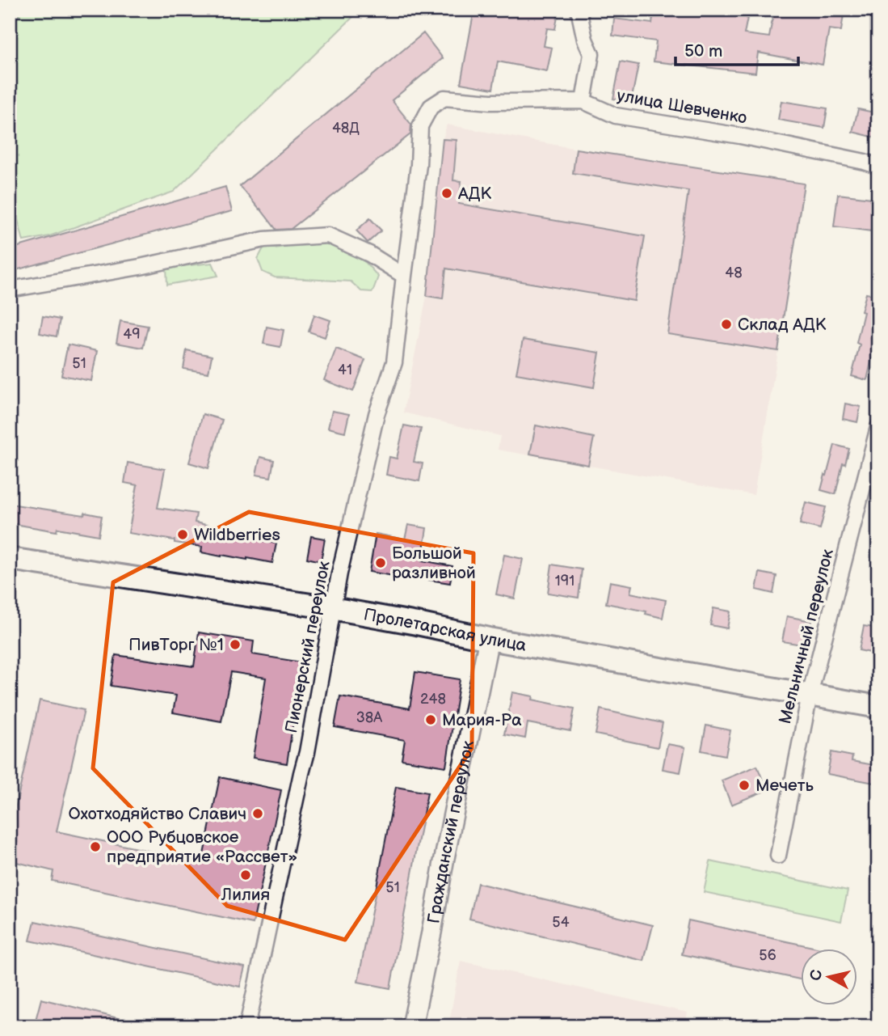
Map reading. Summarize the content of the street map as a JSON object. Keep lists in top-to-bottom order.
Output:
{
  "streets": {
    "main road": ["Пролетарская улица"],
    "street": [
      "улица Шевченко",
      "Мельничный переулок",
      "Пионерский переулок",
      "Гражданский переулок"
    ]
  },
  "crossings": [
    ["улица Шевченко", "Пионерский переулок"],
    ["Пролетарская улица", "Мельничный переулок"],
    ["Пролетарская улица", "Пионерский переулок"],
    ["Пролетарская улица", "Гражданский переулок"]
  ],
  "places": [
    "АДК",
    "Склад АДК",
    "Wildberries",
    "Большой разливной",
    "ПивТорг №1",
    "Мария-Ра",
    "Мечеть",
    "Охотходяйство Славич",
    "ООО Рубцовское предприятие «Рассвет»",
    "Лилия"
  ],
  "house_numbers": [
    "48Д",
    "48",
    "49",
    "51",
    "41",
    "191",
    "248",
    "38А",
    "51",
    "54",
    "56"
  ],
  "scale_bar": "50 m",
  "north": "left"
}
